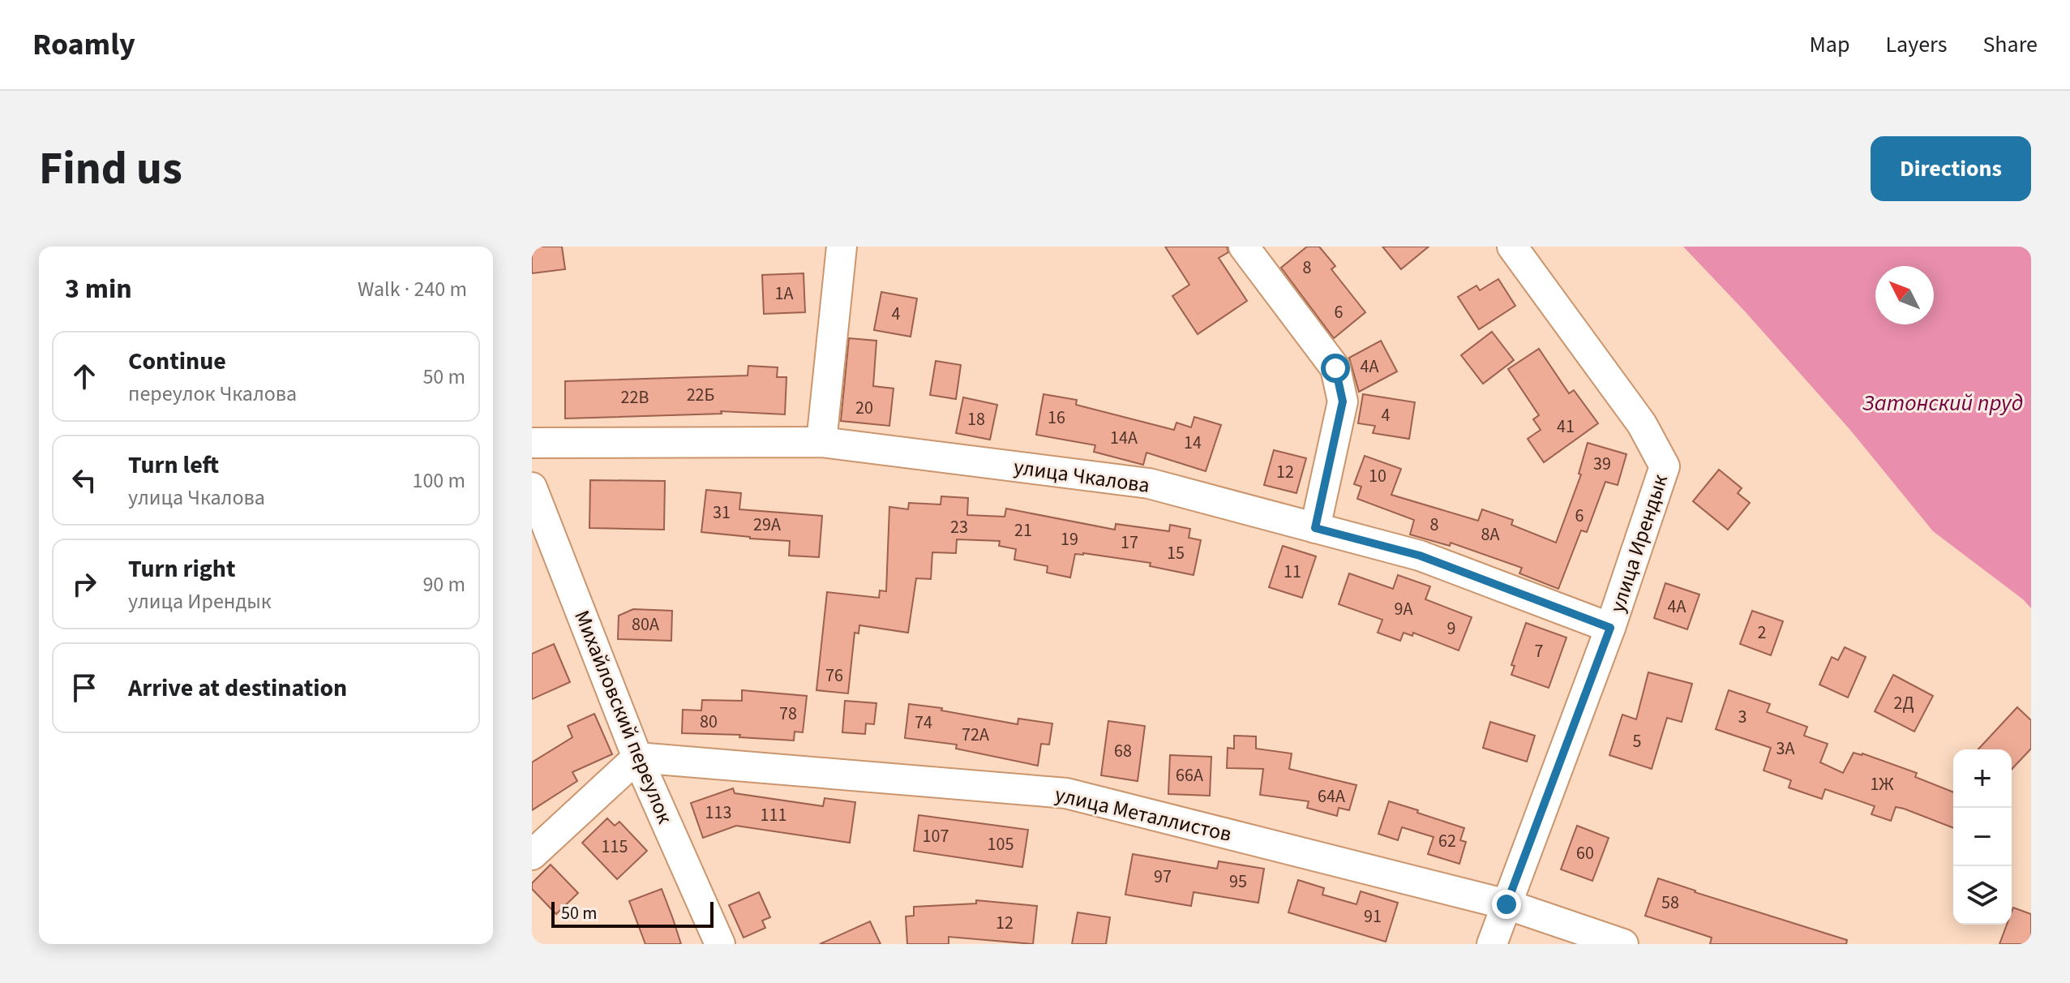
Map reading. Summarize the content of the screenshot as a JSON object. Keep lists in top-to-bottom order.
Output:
{
  "streets": {
    "street": [
      "улица Чкалова",
      "улица Ирендык",
      "Михайловский переулок",
      "улица Металлистов"
    ]
  },
  "crossings": [
    ["улица Чкалова", "улица Ирендык"],
    ["улица Ирендык", "улица Металлистов"],
    ["Михайловский переулок", "улица Металлистов"]
  ],
  "water": ["Затонский пруд"],
  "house_numbers": [
    "8",
    "1А",
    "6",
    "4",
    "4А",
    "22Б",
    "22В",
    "20",
    "4",
    "16",
    "18",
    "41",
    "14А",
    "14",
    "39",
    "12",
    "10",
    "31",
    "6",
    "29А",
    "8",
    "23",
    "21",
    "8А",
    "19",
    "17",
    "15",
    "11",
    "4А",
    "9А",
    "80А",
    "9",
    "2",
    "7",
    "76",
    "2Д",
    "78",
    "3",
    "80",
    "74",
    "72А",
    "5",
    "3А",
    "68",
    "66А",
    "1Ж",
    "64А",
    "113",
    "111",
    "107",
    "62",
    "105",
    "115",
    "60",
    "97",
    "95",
    "58",
    "91",
    "12"
  ],
  "scale_bar": "50 m",
  "north": "top left",
  "page": {
    "header": "Roamly",
    "nav": ["Map", "Layers", "Share"],
    "buttons": "Directions",
    "title": "Find us",
    "heading": ["3 min", "Walk · 240 m"],
    "list": [
      ["Continue", "переулок Чкалова", "50 m"],
      ["Turn left", "улица Чкалова", "100 m"],
      ["Turn right", "улица Ирендык", "90 m"],
      "Arrive at destination"
    ],
    "map_buttons": ["+", "−"],
    "scale": "50 m"
  }
}
